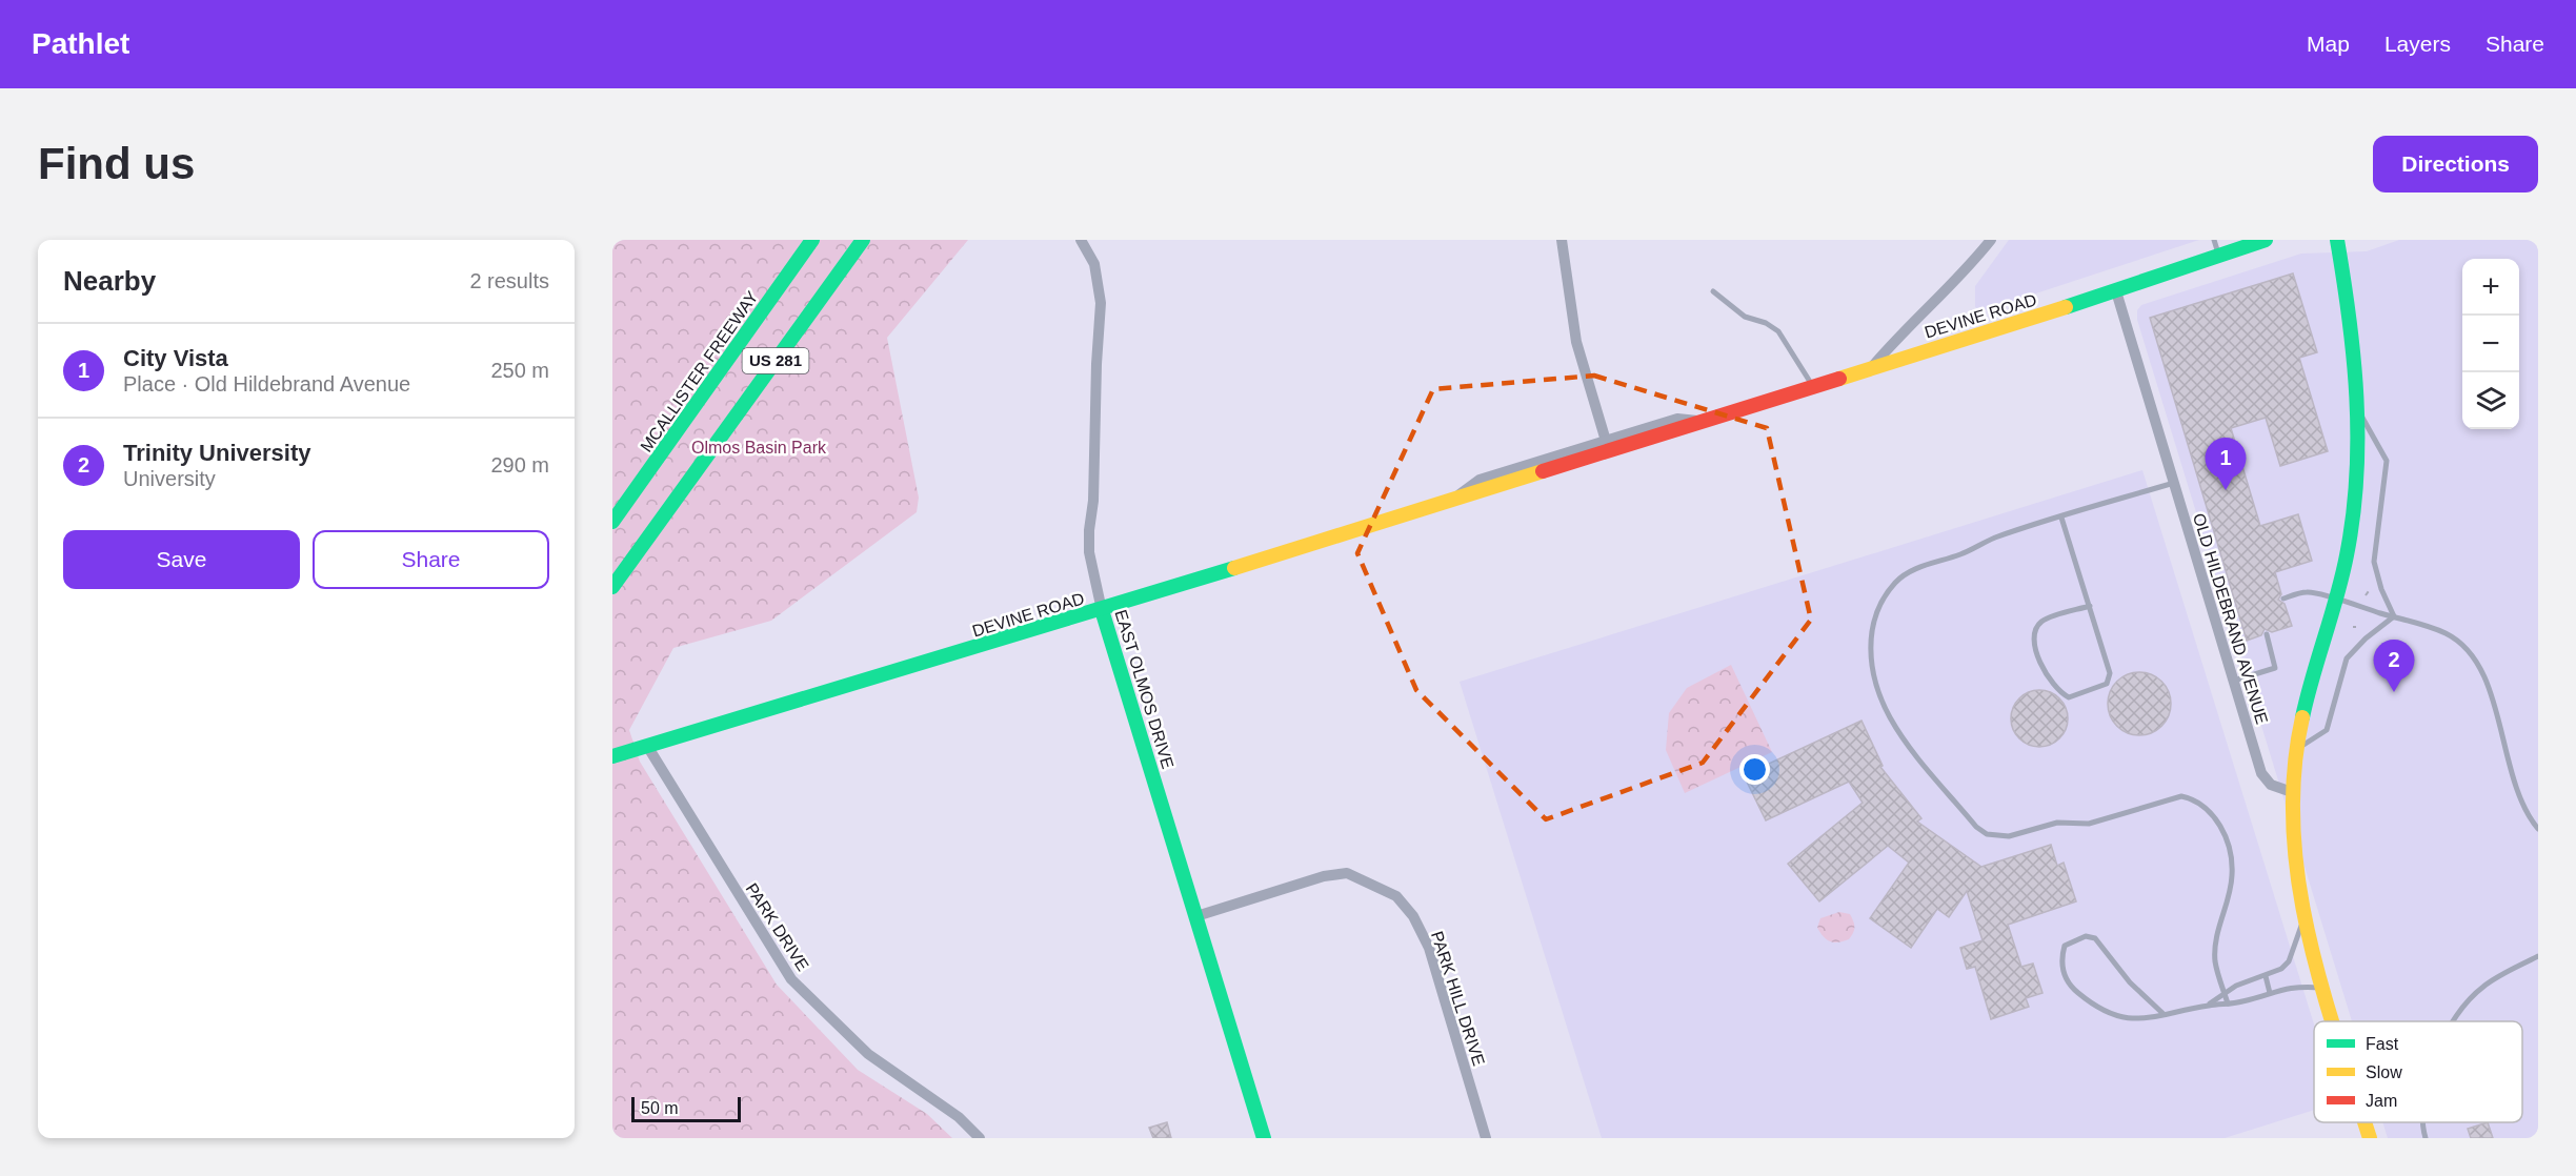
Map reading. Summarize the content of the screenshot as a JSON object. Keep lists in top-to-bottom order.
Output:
{
  "streets": {
    "main road": [
      "DEVINE ROAD",
      "US 281",
      "MCALLISTER FREEWAY",
      "EAST OLMOS DRIVE"
    ],
    "street": ["OLD HILDEBRAND AVENUE", "PARK DRIVE", "PARK HILL DRIVE"]
  },
  "crossings": [
    ["DEVINE ROAD", "OLD HILDEBRAND AVENUE"],
    ["DEVINE ROAD", "EAST OLMOS DRIVE"],
    ["DEVINE ROAD", "PARK DRIVE"],
    ["EAST OLMOS DRIVE", "PARK HILL DRIVE"]
  ],
  "parks": ["Olmos Basin Park"],
  "legend": ["Fast", "Slow", "Jam"],
  "scale_bar": "50 m",
  "page": {
    "header": "Pathlet",
    "nav": ["Map", "Layers", "Share"],
    "buttons": [
      "Directions",
      ["Save", "Share"]
    ],
    "title": "Find us",
    "heading": ["Nearby", "2 results"],
    "map_buttons": ["+", "−"],
    "list": [
      {
        "mark": "1",
        "name": "City Vista",
        "note": "Place · Old Hildebrand Avenue",
        "value": "250 m"
      },
      {
        "mark": "2",
        "name": "Trinity University",
        "note": "University",
        "value": "290 m"
      }
    ],
    "pins": ["1", "2"],
    "scale": "50 m"
  }
}
